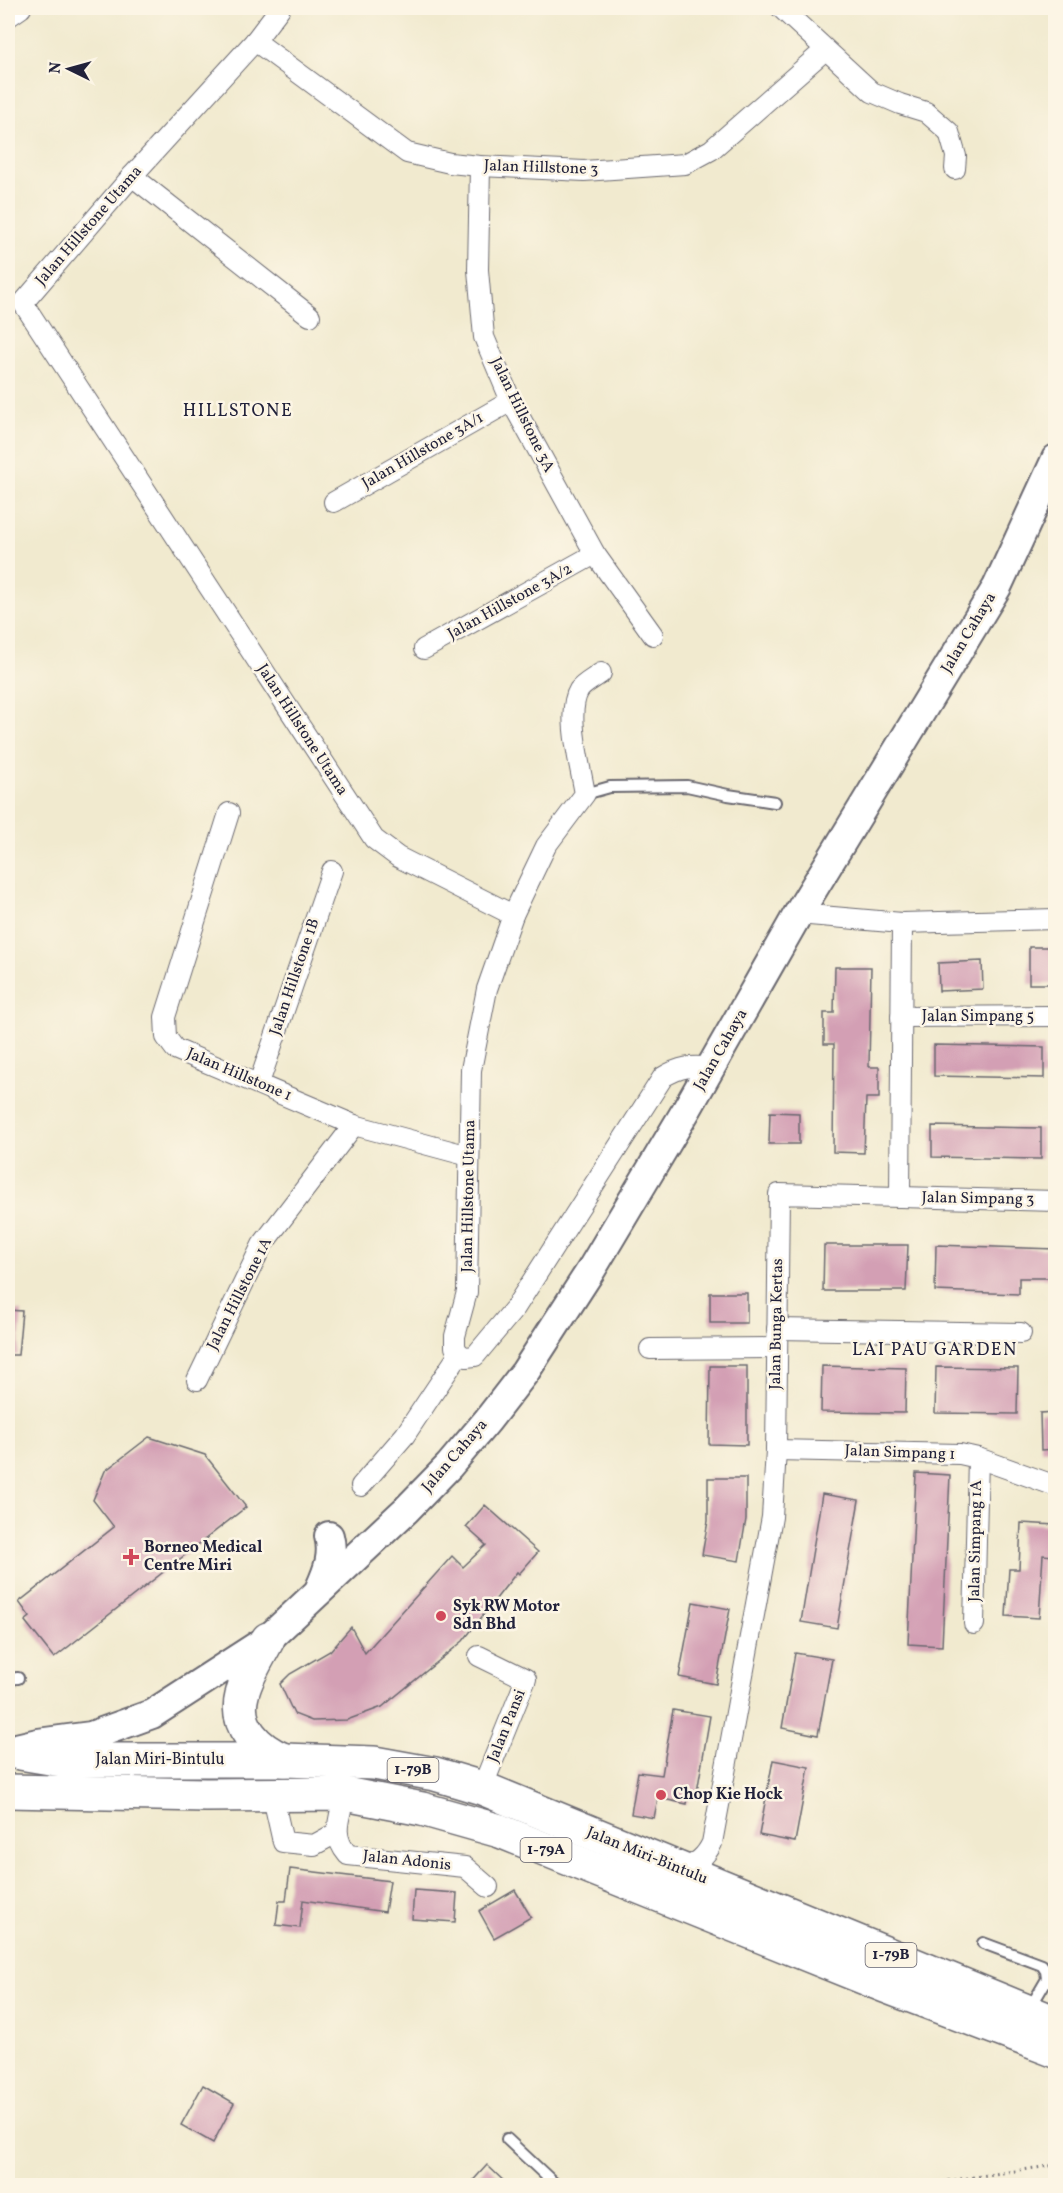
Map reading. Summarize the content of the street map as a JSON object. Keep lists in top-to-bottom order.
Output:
{
  "streets": {
    "highway": ["Jalan Miri-Bintulu", "1-79B", "1-79A"],
    "street": [
      "Jalan Hillstone 3",
      "Jalan Hillstone Utama",
      "Jalan Hillstone 3A",
      "Jalan Hillstone 3A/1",
      "Jalan Hillstone 3A/2",
      "Jalan Cahaya",
      "Jalan Hillstone 1B",
      "Jalan Simpang 5",
      "Jalan Hillstone 1",
      "Jalan Simpang 3",
      "Jalan Hillstone 1A",
      "Jalan Bunga Kertas",
      "Jalan Simpang 1",
      "Jalan Simpang 1A",
      "Jalan Pansi",
      "Jalan Adonis"
    ]
  },
  "crossings": [
    ["Jalan Hillstone 3", "Jalan Hillstone Utama"],
    ["Jalan Hillstone 3", "Jalan Hillstone 3A"],
    ["Jalan Hillstone Utama", "Jalan Hillstone 1"],
    ["Jalan Hillstone 3A", "Jalan Hillstone 3A/1"],
    ["Jalan Hillstone 3A", "Jalan Hillstone 3A/2"],
    ["Jalan Hillstone 1B", "Jalan Hillstone 1"],
    ["Jalan Hillstone 1", "Jalan Hillstone 1A"],
    ["Jalan Simpang 3", "Jalan Bunga Kertas"],
    ["Jalan Bunga Kertas", "Jalan Simpang 1"],
    ["Jalan Bunga Kertas", "Jalan Miri-Bintulu"],
    ["Jalan Simpang 1", "Jalan Simpang 1A"],
    ["Jalan Pansi", "Jalan Miri-Bintulu"]
  ],
  "districts": ["HILLSTONE", "LAI PAU GARDEN"],
  "places": {
    "health": ["Borneo Medical Centre Miri"],
    "other": ["Syk RW Motor Sdn Bhd", "Chop Kie Hock"]
  },
  "north": "left"
}
